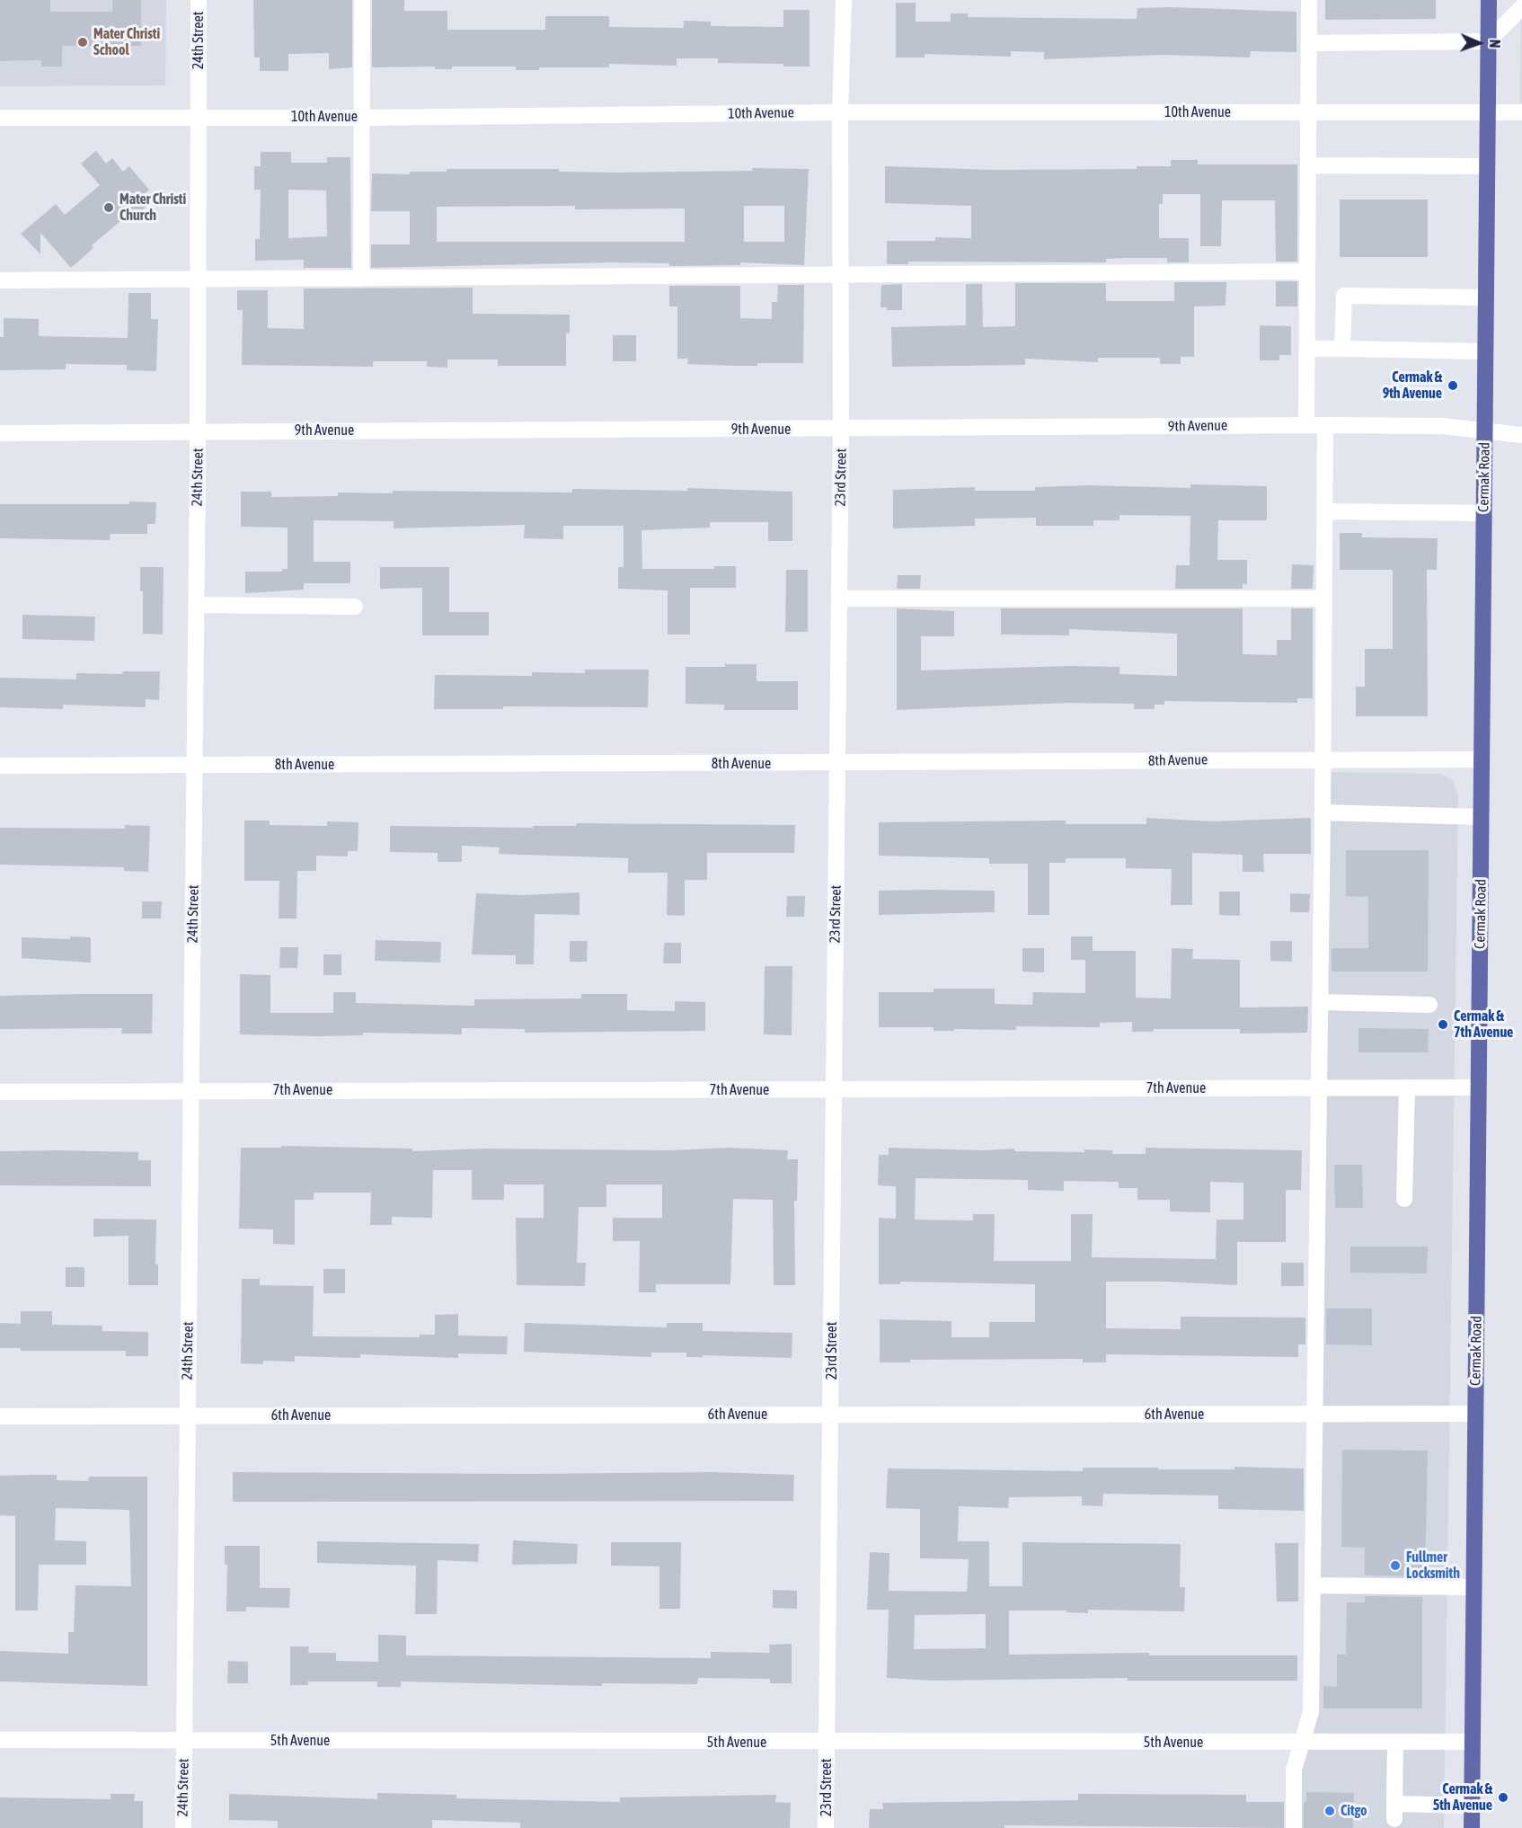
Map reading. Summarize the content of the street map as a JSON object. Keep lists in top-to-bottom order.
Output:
{
  "streets": {
    "main road": ["Cermak Road"],
    "street": [
      "24th Street",
      "10th Avenue",
      "9th Avenue",
      "23rd Street",
      "8th Avenue",
      "7th Avenue",
      "6th Avenue",
      "5th Avenue"
    ]
  },
  "crossings": [
    ["24th Street", "10th Avenue"],
    ["24th Street", "9th Avenue"],
    ["24th Street", "8th Avenue"],
    ["24th Street", "7th Avenue"],
    ["24th Street", "6th Avenue"],
    ["24th Street", "5th Avenue"],
    ["10th Avenue", "23rd Street"],
    ["10th Avenue", "Cermak Road"],
    ["9th Avenue", "23rd Street"],
    ["9th Avenue", "Cermak Road"],
    ["23rd Street", "8th Avenue"],
    ["23rd Street", "7th Avenue"],
    ["23rd Street", "6th Avenue"],
    ["23rd Street", "5th Avenue"],
    ["Cermak Road", "8th Avenue"],
    ["Cermak Road", "7th Avenue"],
    ["Cermak Road", "6th Avenue"],
    ["Cermak Road", "5th Avenue"]
  ],
  "places": [
    "Mater Christi School",
    "Mater Christi Church",
    "Cermak & 9th Avenue",
    "Cermak & 7th Avenue",
    "Fullmer Locksmith",
    "Cermak & 5th Avenue",
    "Citgo"
  ],
  "north": "right"
}
